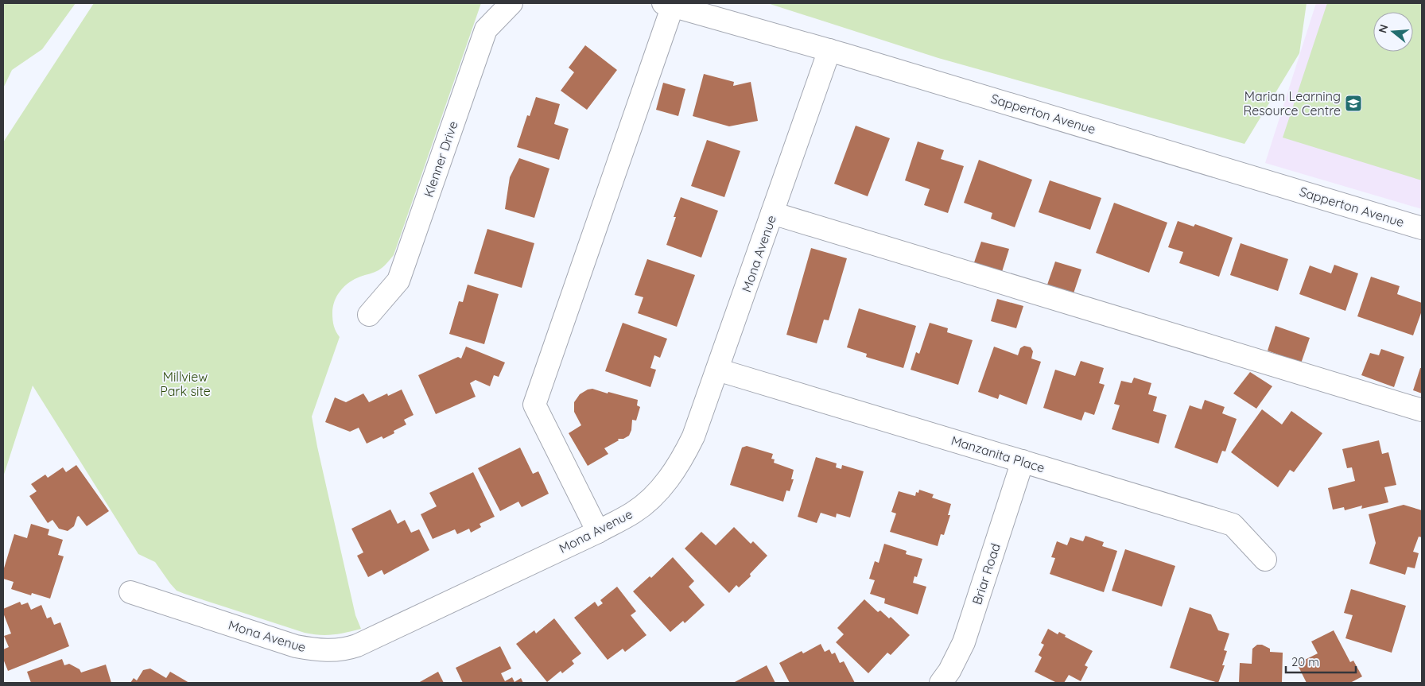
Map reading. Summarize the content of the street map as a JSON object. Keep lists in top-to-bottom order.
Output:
{
  "streets": {
    "street": [
      "Sapperton Avenue",
      "Klenner Drive",
      "Mona Avenue",
      "Manzanita Place",
      "Briar Road"
    ]
  },
  "crossings": [
    ["Sapperton Avenue", "Mona Avenue"],
    ["Mona Avenue", "Manzanita Place"],
    ["Manzanita Place", "Briar Road"]
  ],
  "parks": ["Millview Park site"],
  "places": {
    "school or university": ["Marian Learning Resource Centre"]
  },
  "scale_bar": "20 m",
  "north": "left"
}
